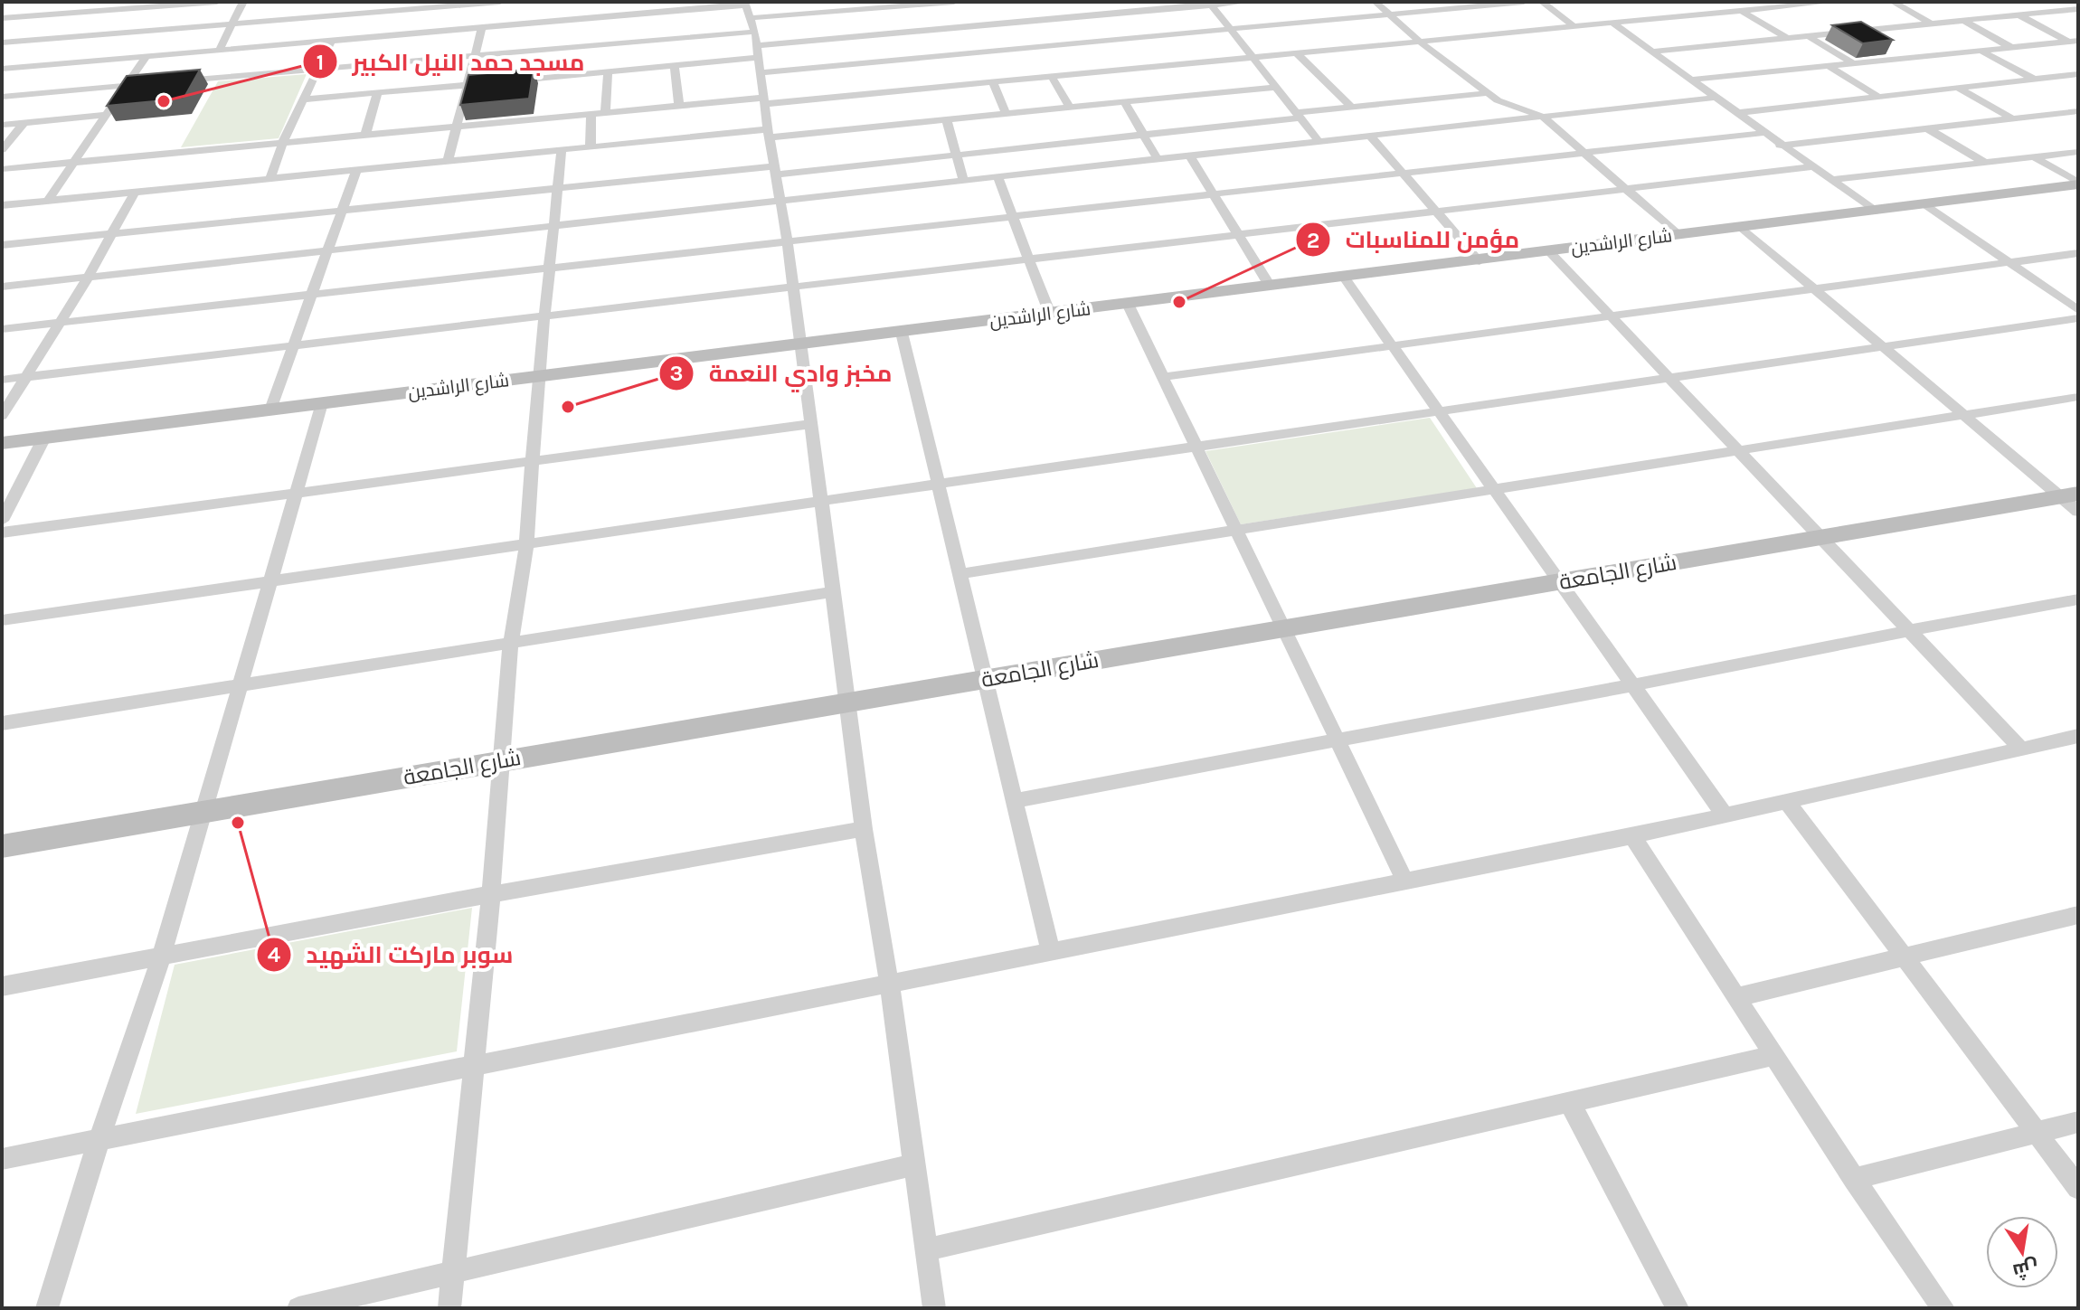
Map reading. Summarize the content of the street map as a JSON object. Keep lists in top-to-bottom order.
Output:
{
  "streets": {
    "street": ["شارع الراشدين", "شارع الجامعة"]
  },
  "places": [
    "مسجد حمد النيل الكبير",
    "مؤمن للمناسبات",
    "مخبز وادي النعمة",
    "سوبر ماركت الشهيد"
  ],
  "north": "bottom"
}
